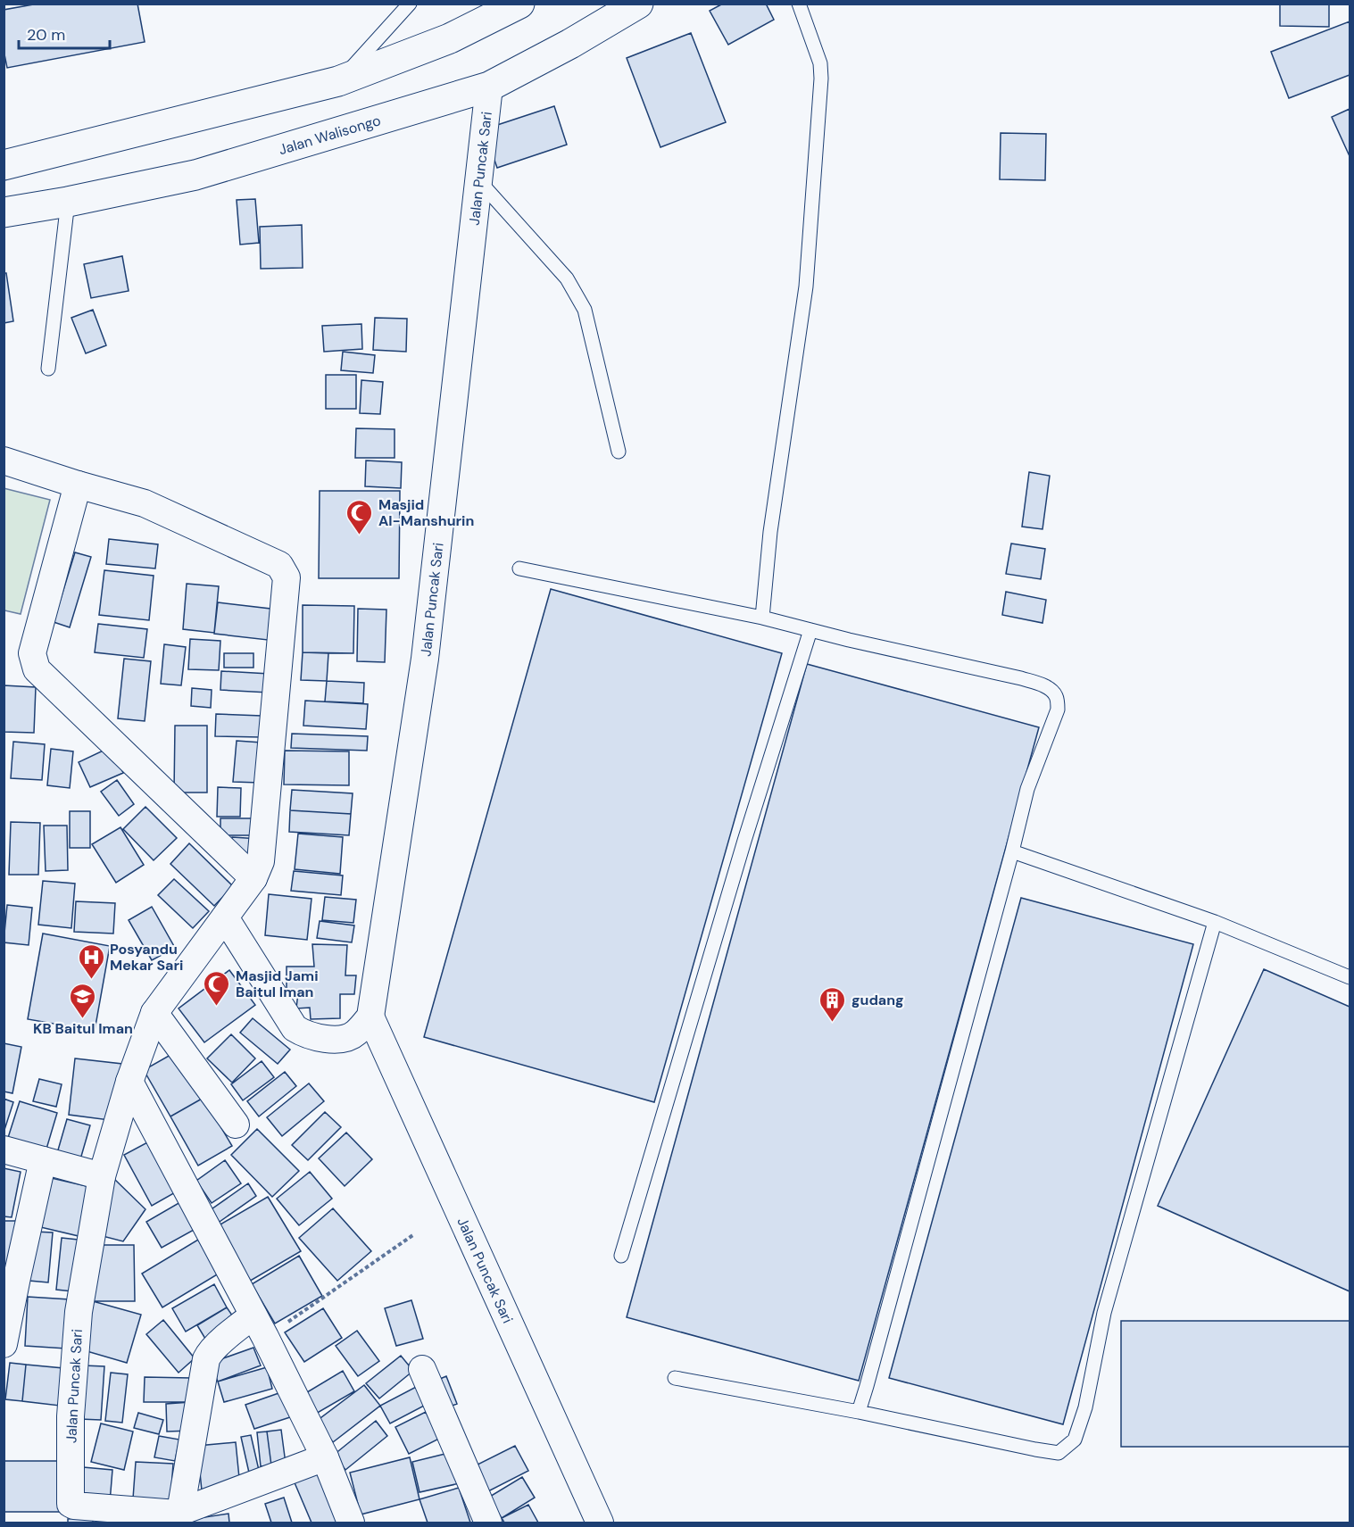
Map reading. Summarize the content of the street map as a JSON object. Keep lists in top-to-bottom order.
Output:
{
  "streets": {
    "highway": ["Jalan Walisongo"],
    "street": ["Jalan Puncak Sari"]
  },
  "crossings": [
    ["Jalan Walisongo", "Jalan Puncak Sari"]
  ],
  "places": {
    "mosque": ["Masjid Al-Manshurin", "Masjid Jami Baitul Iman"],
    "hospital": ["Posyandu Mekar Sari"],
    "school or university": ["KB Baitul Iman"],
    "building": ["gudang"]
  },
  "scale_bar": "20 m"
}
